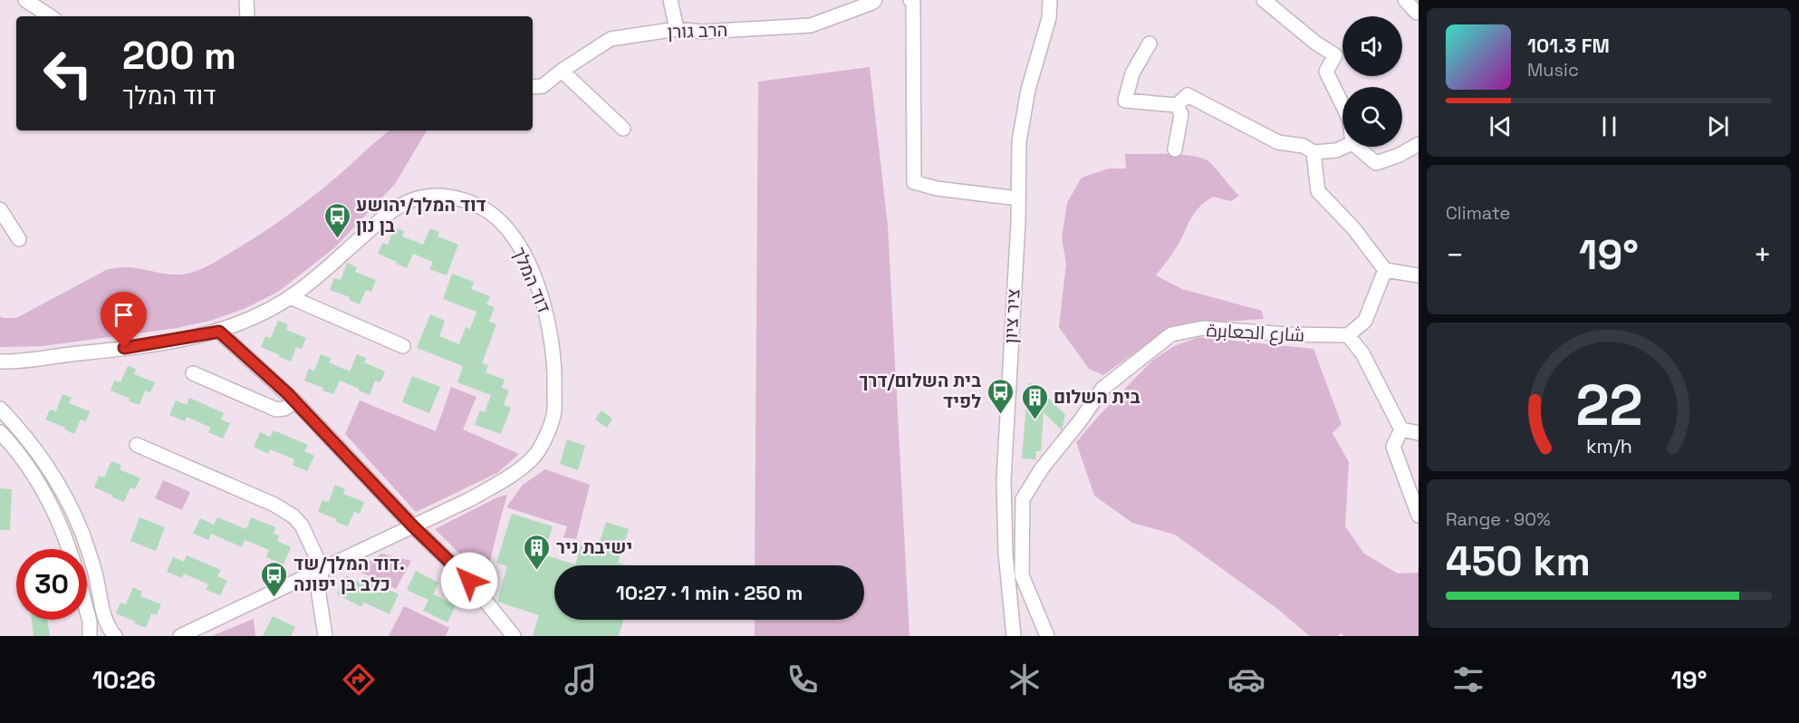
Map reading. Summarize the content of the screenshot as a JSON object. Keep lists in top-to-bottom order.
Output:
{
  "streets": {
    "street": [
      "הרב גורן",
      "דוד המלך",
      "ציר ציון",
      "شارع الجعابرة"
    ]
  },
  "places": {
    "bus stop": ["דוד המלך/יהושע בן נון", "בית השלום/דרך לפיד", "דוד המלך/שד. כלב בן יפונה"],
    "building": ["בית השלום", "ישיבת ניר"]
  },
  "page": {
    "turn": ["200 m", "דוד המלך"],
    "song": ["101.3 FM", "Music"],
    "tile": [
      "Climate",
      ["Range · 90%", "450 km"]
    ],
    "heat": ["−", "19°", "+"],
    "limit": "30",
    "trip": "10:27 · 1 min · 250 m",
    "tabs": ["10:26", "19°"],
    "gauge": ["22", "km/h"]
  }
}
